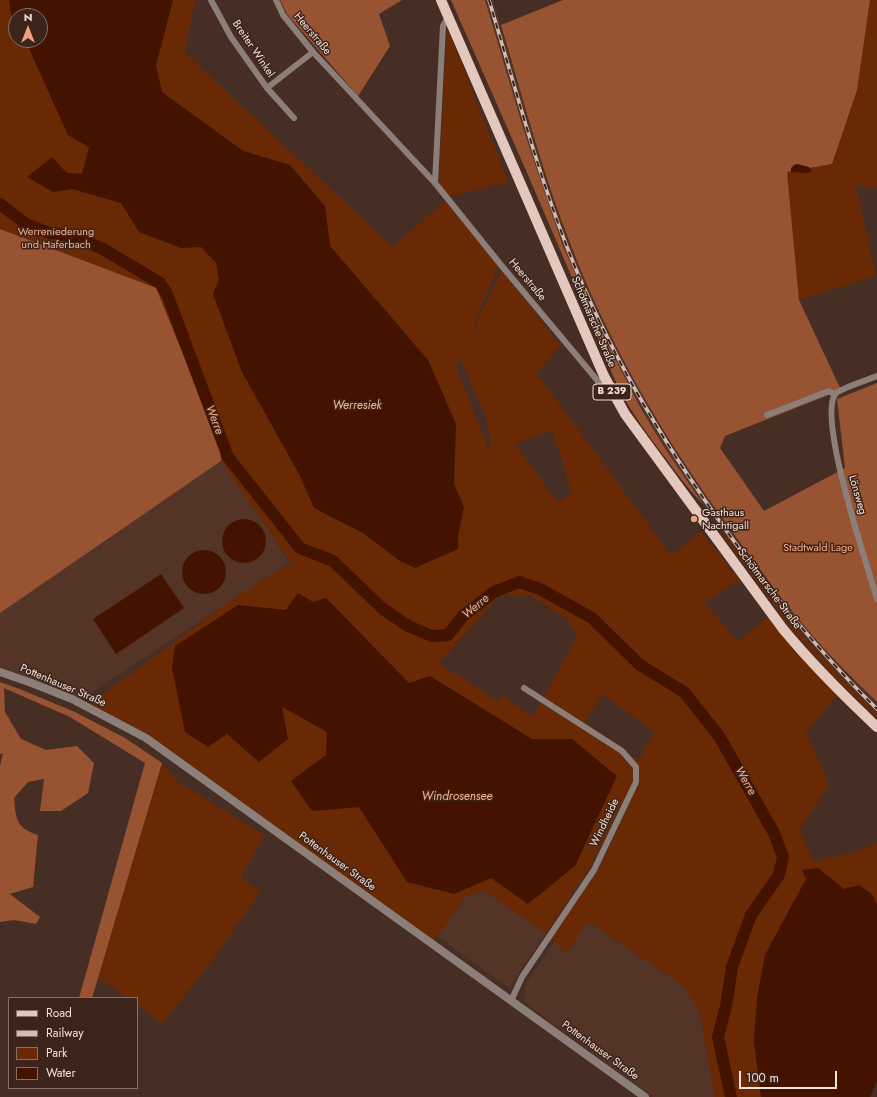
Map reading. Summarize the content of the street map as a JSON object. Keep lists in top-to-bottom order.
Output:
{
  "streets": {
    "main road": ["Schötmarsche Straße", "B 239"],
    "street": [
      "Heerstraße",
      "Breiter Winkel",
      "Lönsweg",
      "Pottenhauser Straße",
      "Windheide"
    ]
  },
  "crossings": [
    ["Heerstraße", "Breiter Winkel"],
    ["Heerstraße", "Schötmarsche Straße"],
    ["Pottenhauser Straße", "Windheide"]
  ],
  "water": ["Werresiek", "Werre", "Windrosensee"],
  "parks": ["Werreniederung und Haferbach", "Stadtwald Lage"],
  "places": ["Gasthaus Nachtigall"],
  "legend": [
    "Road",
    "Railway",
    "Park",
    "Water"
  ],
  "scale_bar": "100 m",
  "north": "top"
}
